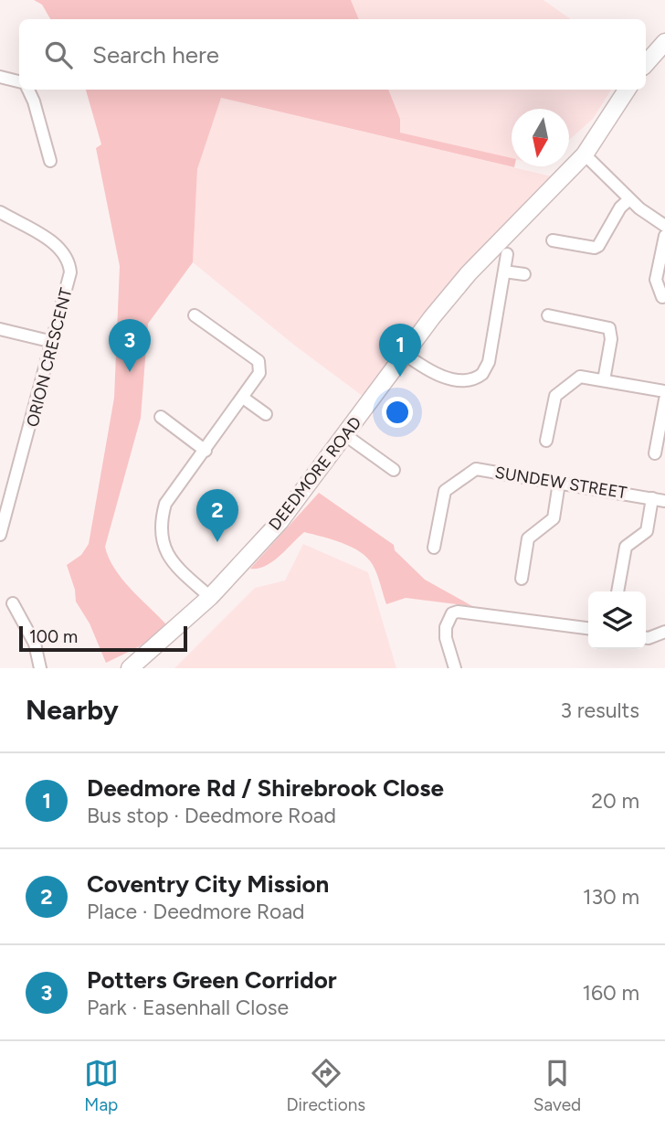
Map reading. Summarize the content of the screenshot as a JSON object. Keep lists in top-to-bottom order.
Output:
{
  "streets": {
    "street": ["ORION CRESCENT", "DEEDMORE ROAD", "SUNDEW STREET"]
  },
  "scale_bar": "100 m",
  "north": "bottom",
  "page": {
    "search": "Search here",
    "pins": ["3", "1", "2"],
    "scale": "100 m",
    "heading": ["Nearby", "3 results"],
    "list": [
      {
        "mark": "1",
        "name": "Deedmore Rd / Shirebrook Close",
        "note": "Bus stop · Deedmore Road",
        "value": "20 m"
      },
      {
        "mark": "2",
        "name": "Coventry City Mission",
        "note": "Place · Deedmore Road",
        "value": "130 m"
      },
      {
        "mark": "3",
        "name": "Potters Green Corridor",
        "note": "Park · Easenhall Close",
        "value": "160 m"
      }
    ],
    "nav": ["Map", "Directions", "Saved"]
  }
}
